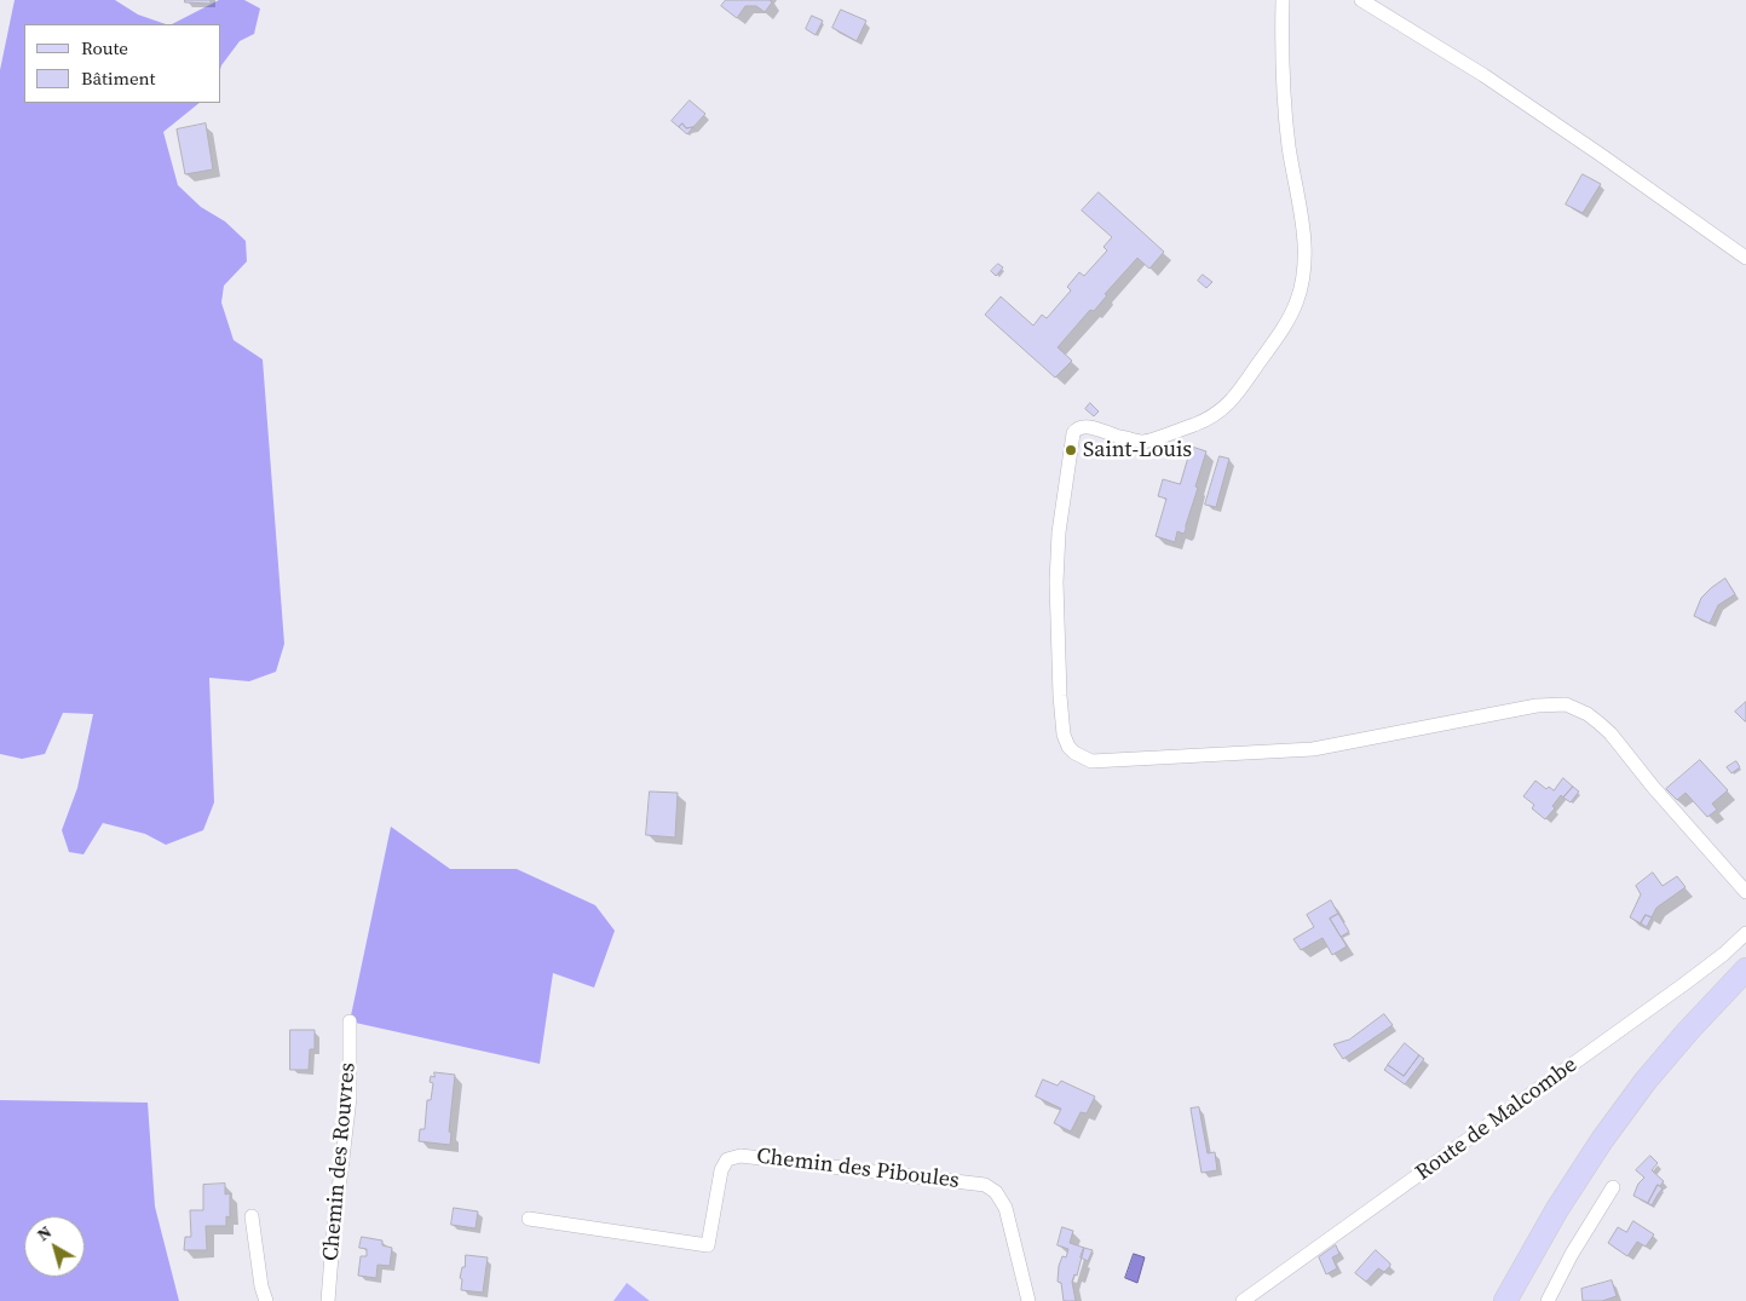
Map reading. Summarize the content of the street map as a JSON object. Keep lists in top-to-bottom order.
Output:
{
  "streets": {
    "street": ["Route de Malcombe", "Chemin des Rouvres", "Chemin des Piboules"]
  },
  "places": ["Saint-Louis"],
  "legend": ["Route", "Bâtiment"],
  "north": "top left"
}
